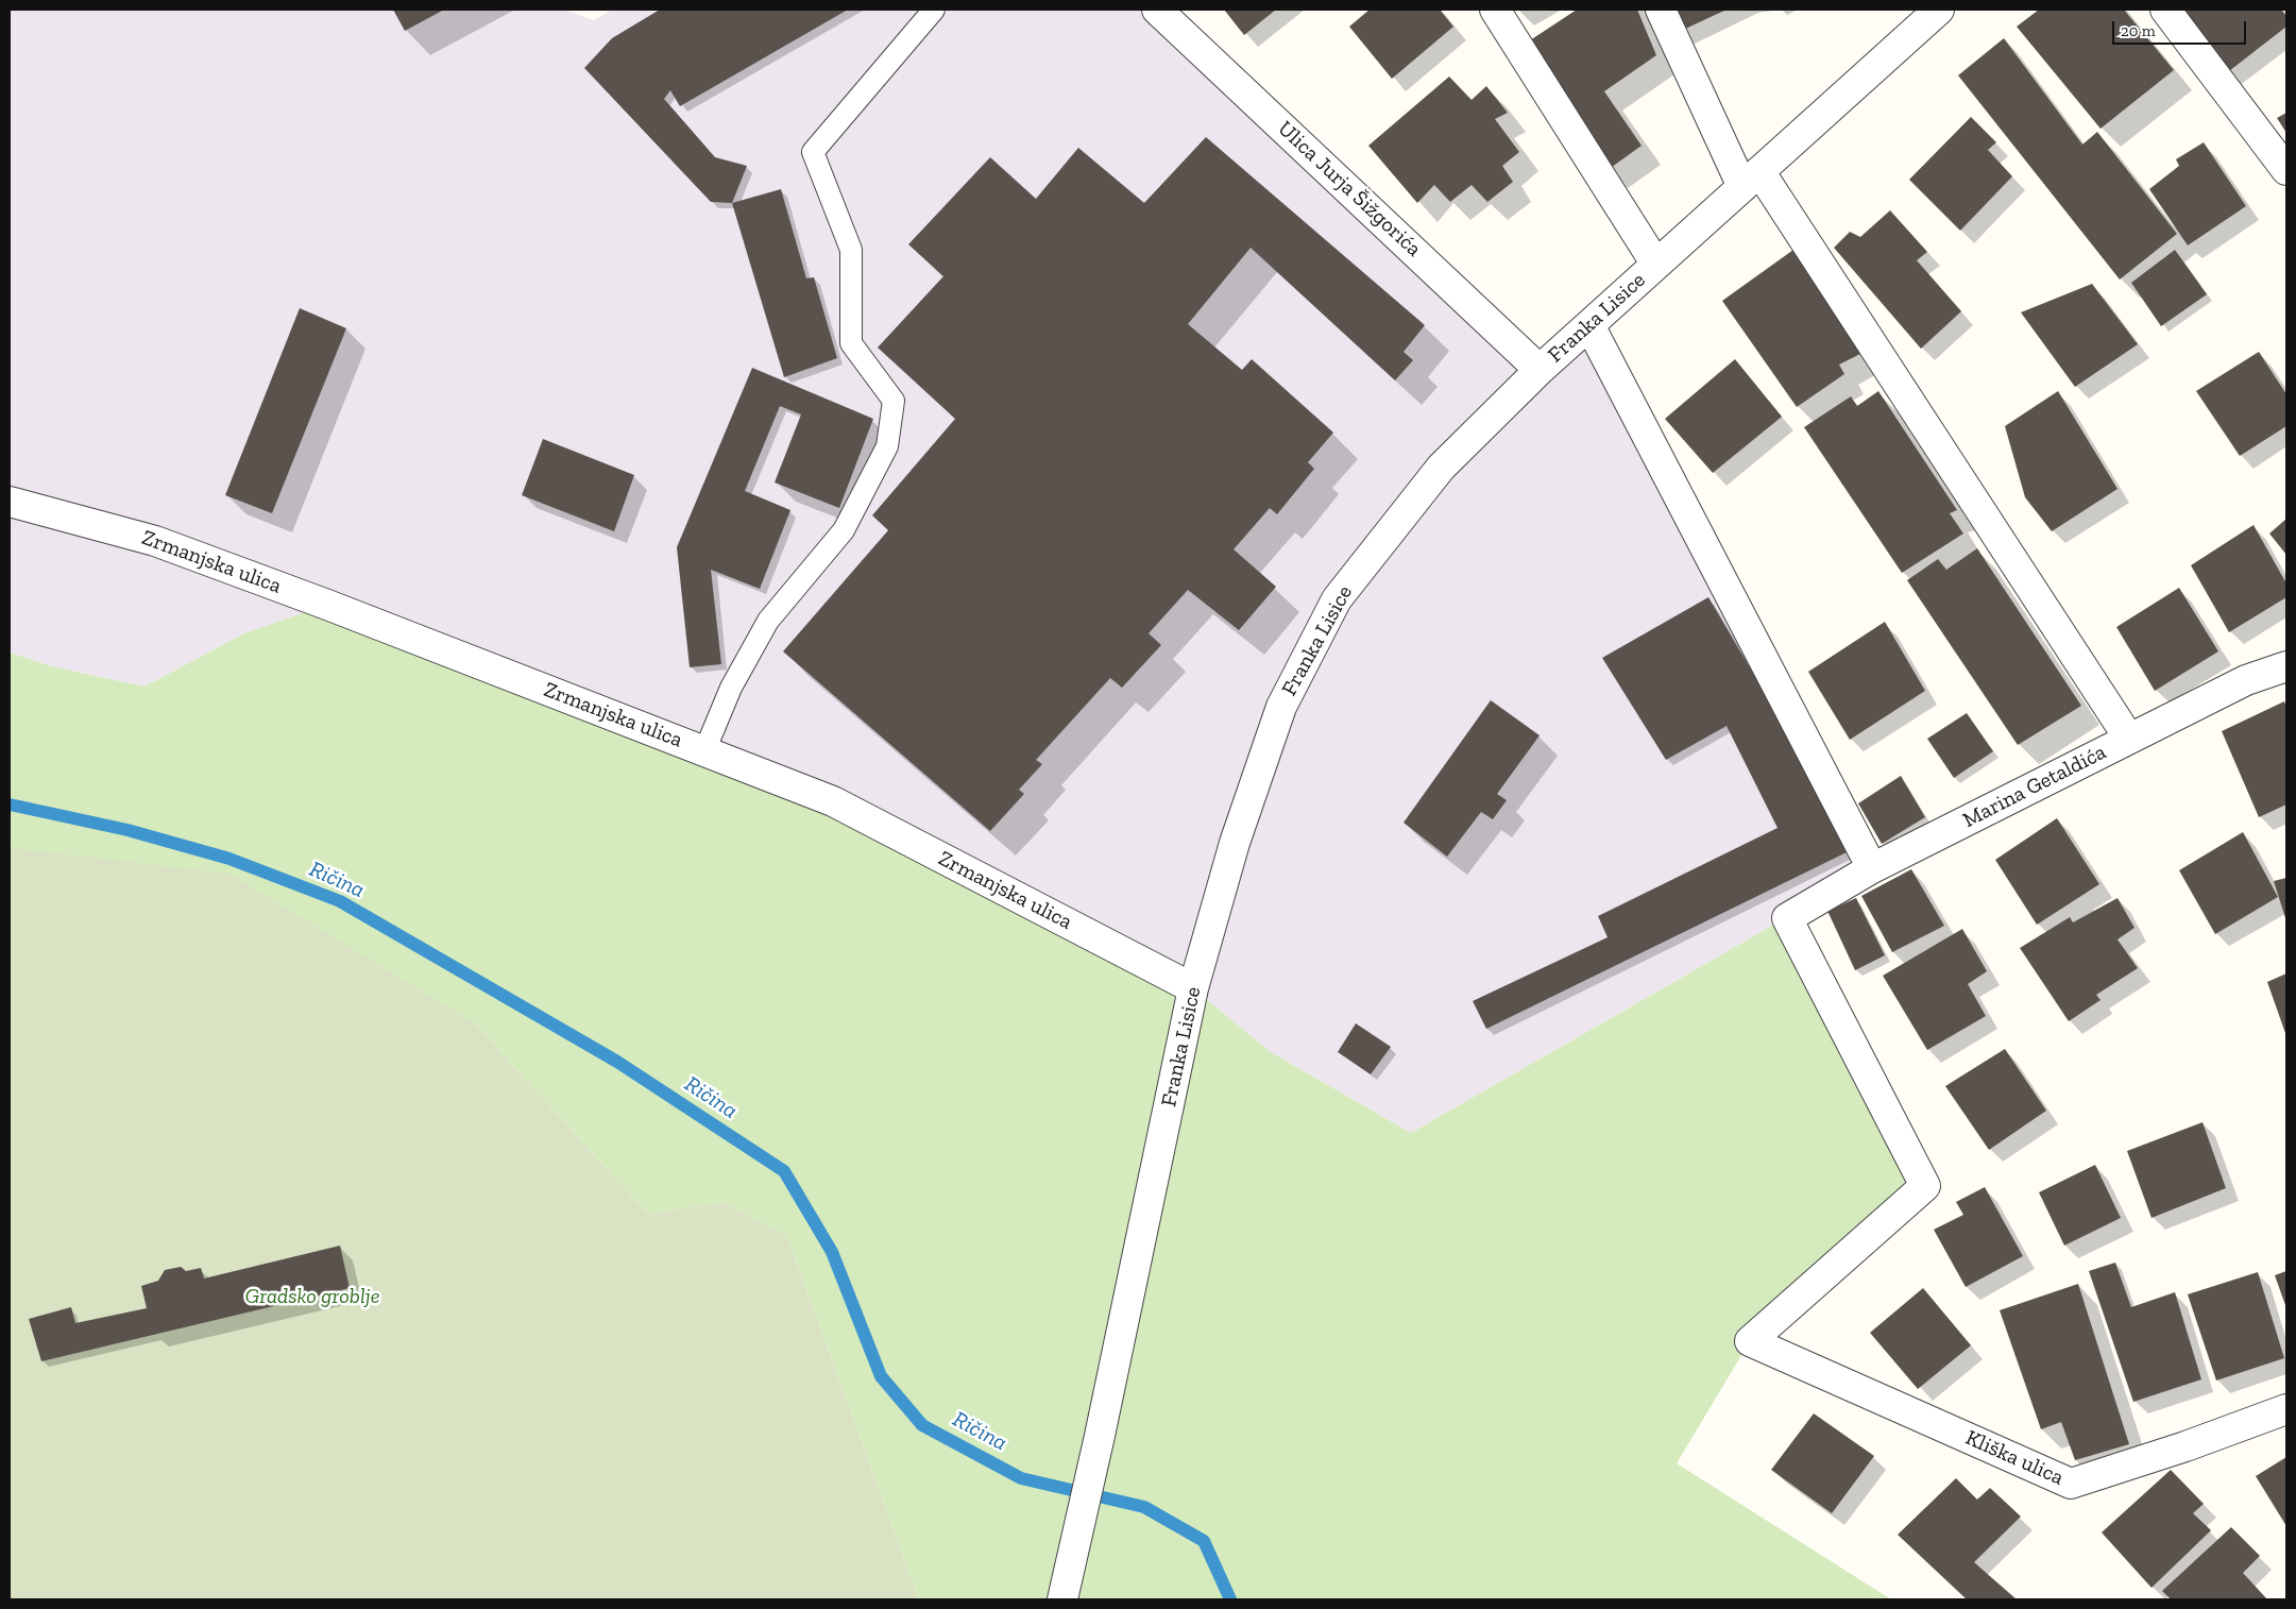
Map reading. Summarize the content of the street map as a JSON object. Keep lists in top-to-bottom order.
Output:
{
  "streets": {
    "street": [
      "Ulica Jurja Šižgorića",
      "Franka Lisice",
      "Zrmanjska ulica",
      "Marina Getaldića",
      "Kliška ulica"
    ]
  },
  "crossings": [
    ["Ulica Jurja Šižgorića", "Franka Lisice"],
    ["Franka Lisice", "Zrmanjska ulica"],
    ["Marina Getaldića", "Kliška ulica"]
  ],
  "water": ["Ričina"],
  "parks": ["Gradsko groblje"],
  "scale_bar": "20 m"
}
